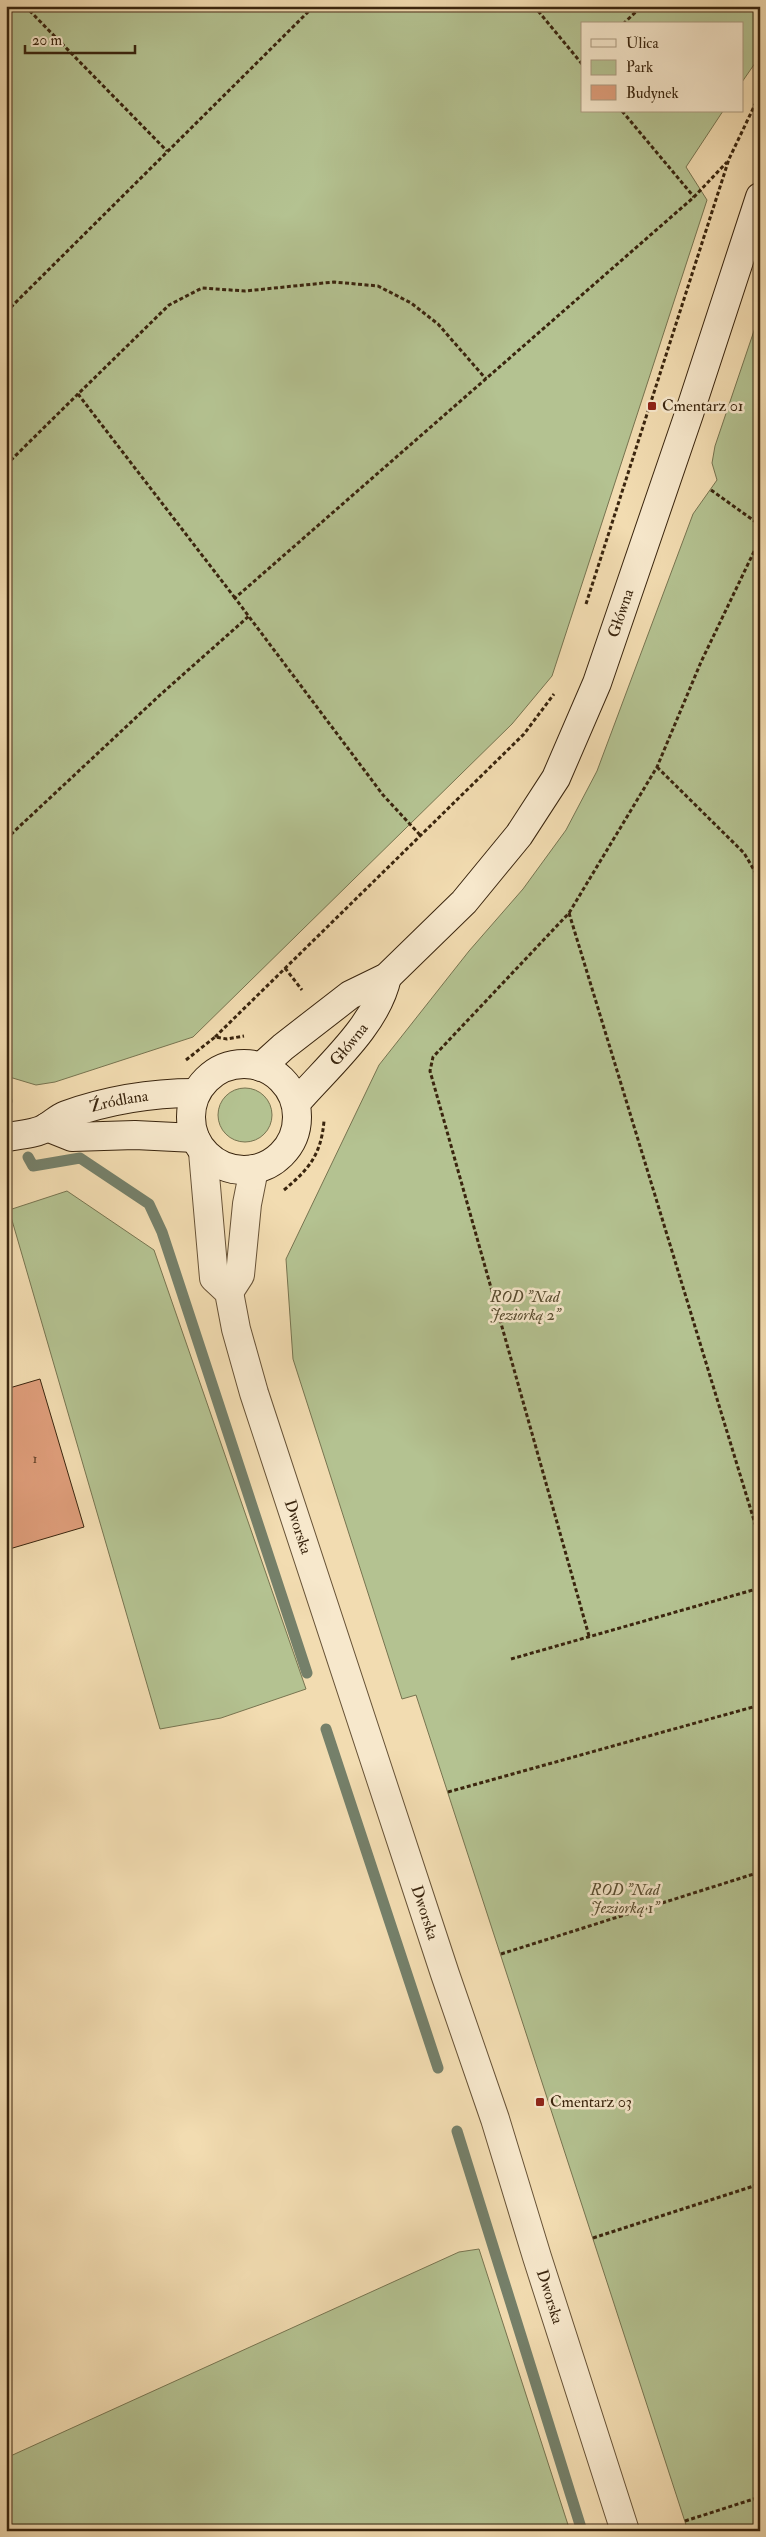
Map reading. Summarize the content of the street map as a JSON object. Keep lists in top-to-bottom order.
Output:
{
  "streets": {
    "main road": ["Główna", "Źródlana", "Dworska"]
  },
  "crossings": [
    ["Główna", "Źródlana"],
    ["Główna", "Dworska"],
    ["Źródlana", "Dworska"]
  ],
  "parks": ["ROD \"Nad Jeziorką 2\"", "ROD \"Nad Jeziorką 1\""],
  "places": {
    "transit": ["Cmentarz 01", "Cmentarz 03"]
  },
  "house_numbers": ["1"],
  "legend": ["Ulica", "Park", "Budynek"],
  "scale_bar": "20 m"
}
